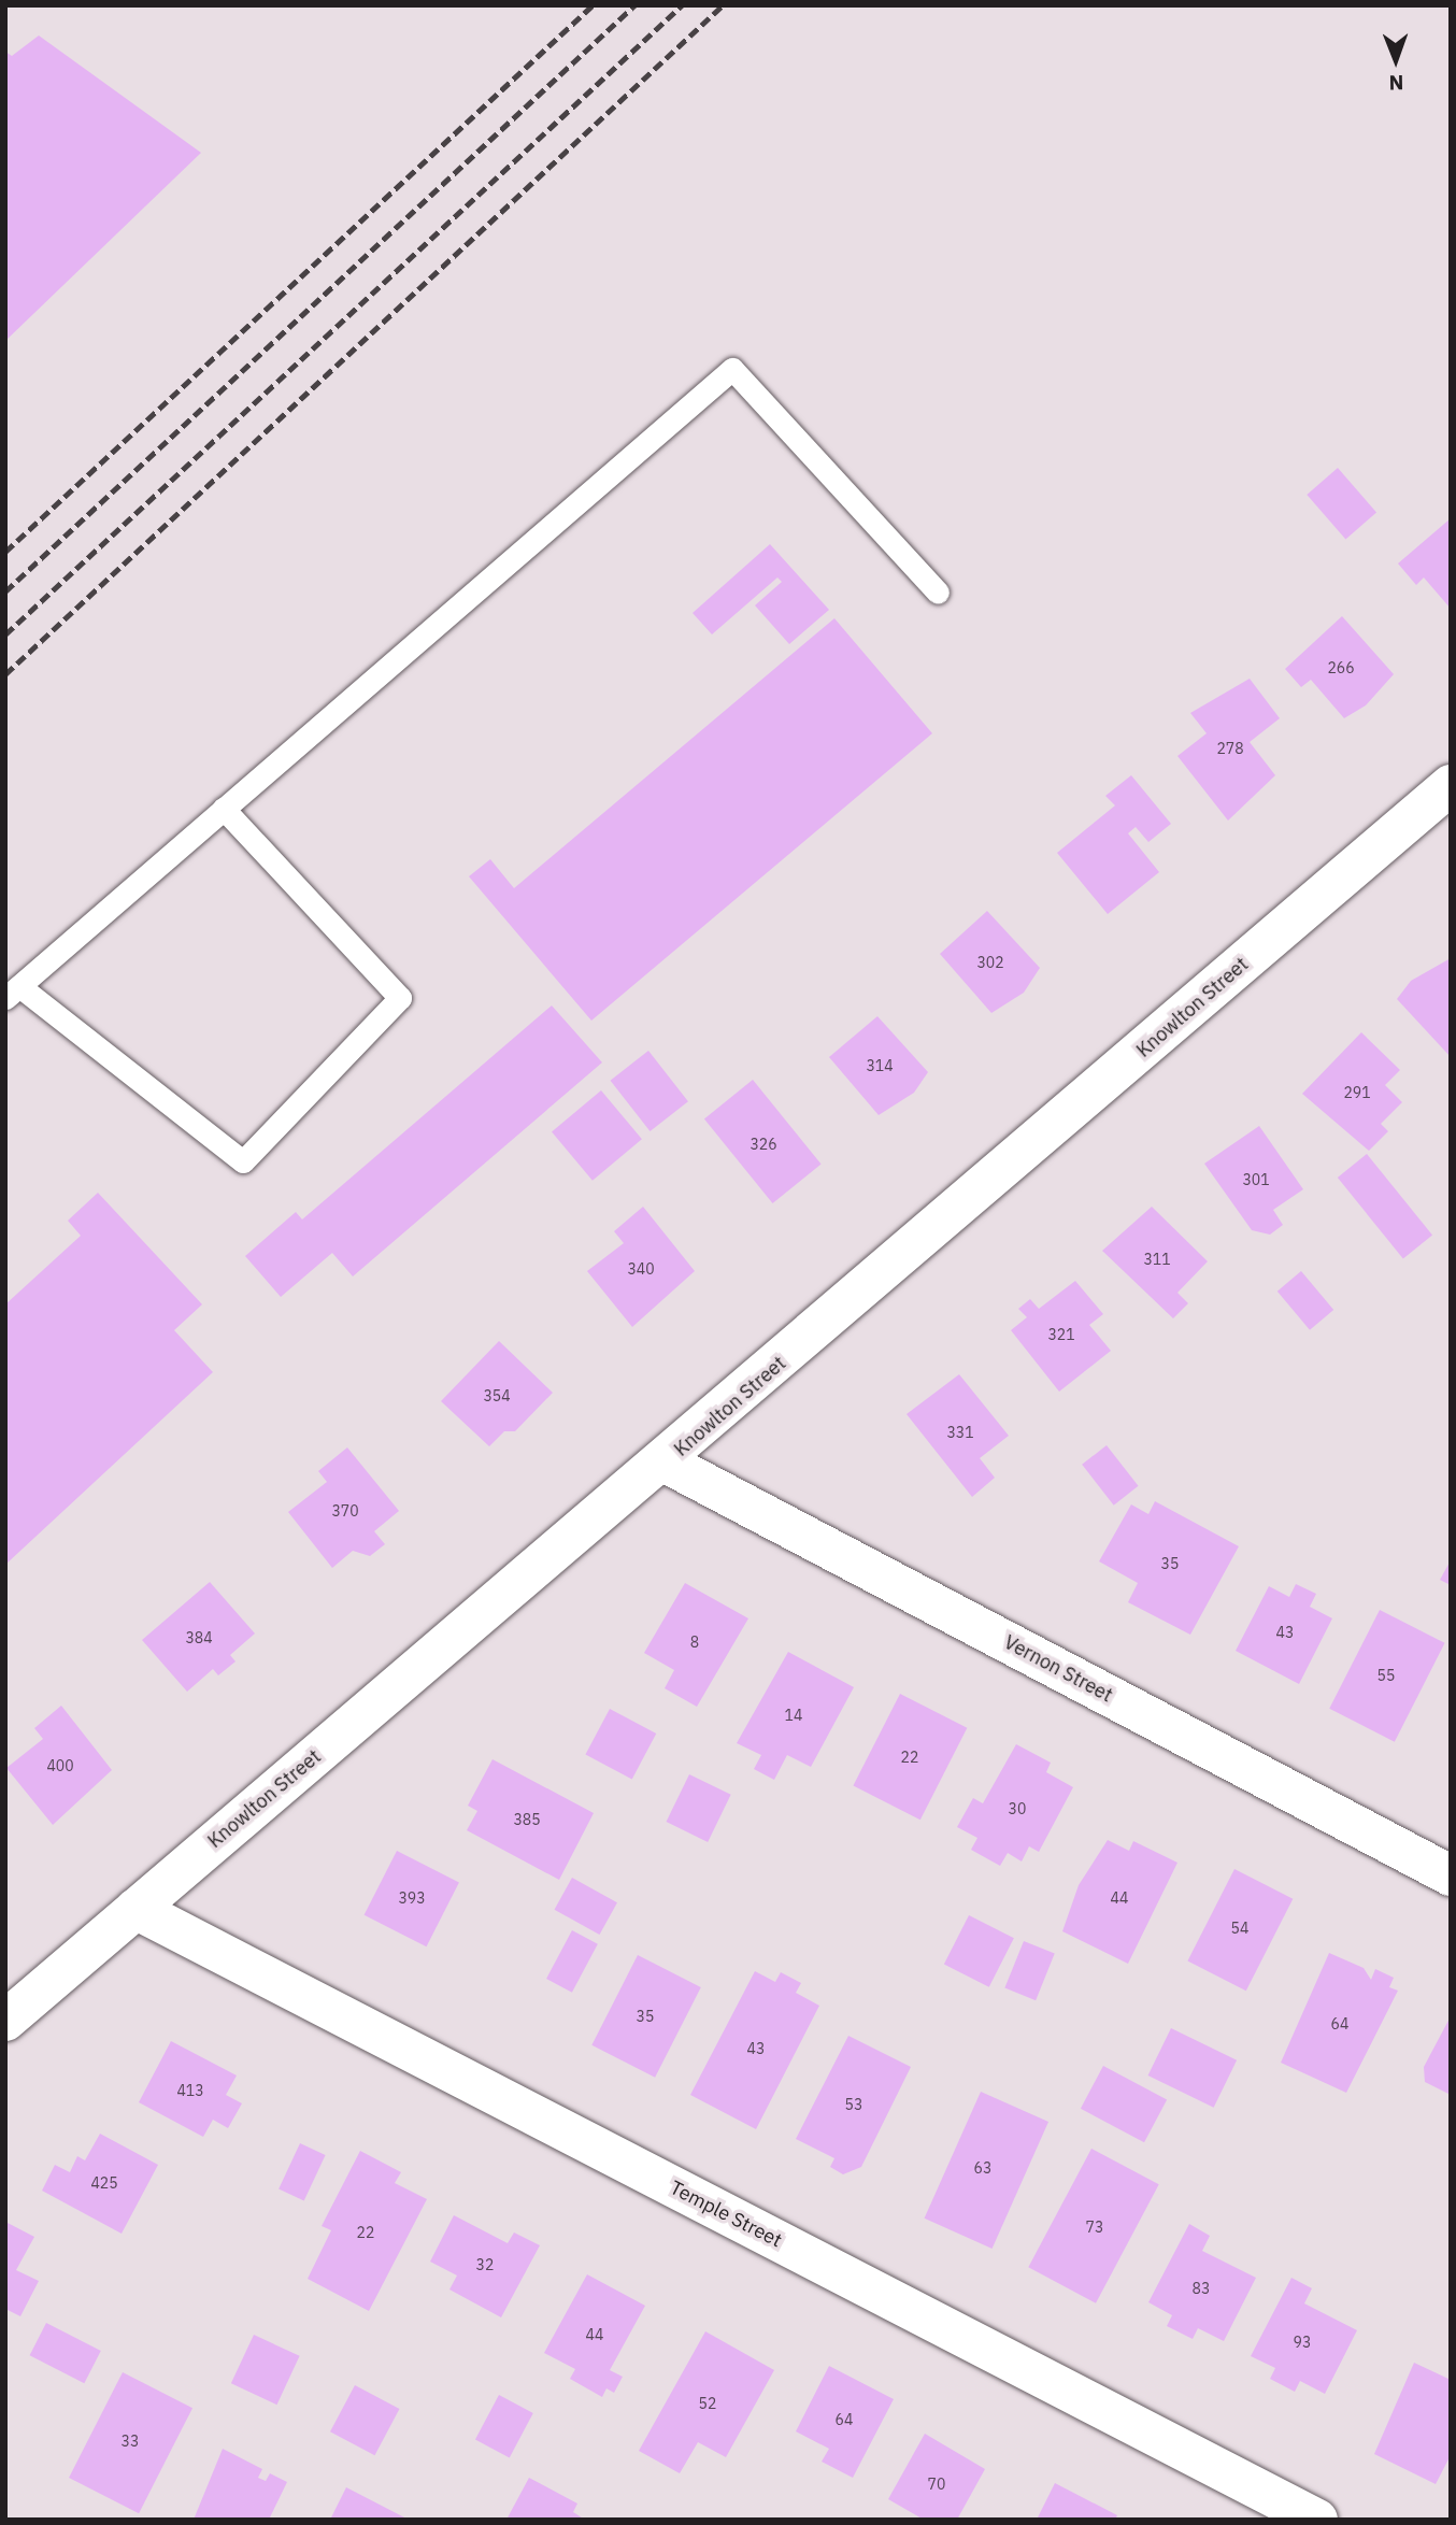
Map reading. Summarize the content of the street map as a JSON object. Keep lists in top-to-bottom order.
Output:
{
  "streets": {
    "street": ["Knowlton Street", "Vernon Street", "Temple Street"]
  },
  "crossings": [
    ["Knowlton Street", "Vernon Street"],
    ["Knowlton Street", "Temple Street"]
  ],
  "house_numbers": [
    "266",
    "278",
    "302",
    "314",
    "291",
    "326",
    "301",
    "311",
    "340",
    "321",
    "354",
    "331",
    "370",
    "35",
    "43",
    "384",
    "8",
    "55",
    "14",
    "22",
    "400",
    "30",
    "385",
    "393",
    "44",
    "54",
    "35",
    "64",
    "43",
    "413",
    "53",
    "63",
    "425",
    "73",
    "22",
    "32",
    "83",
    "44",
    "93",
    "52",
    "64",
    "33",
    "70"
  ],
  "north": "bottom"
}
